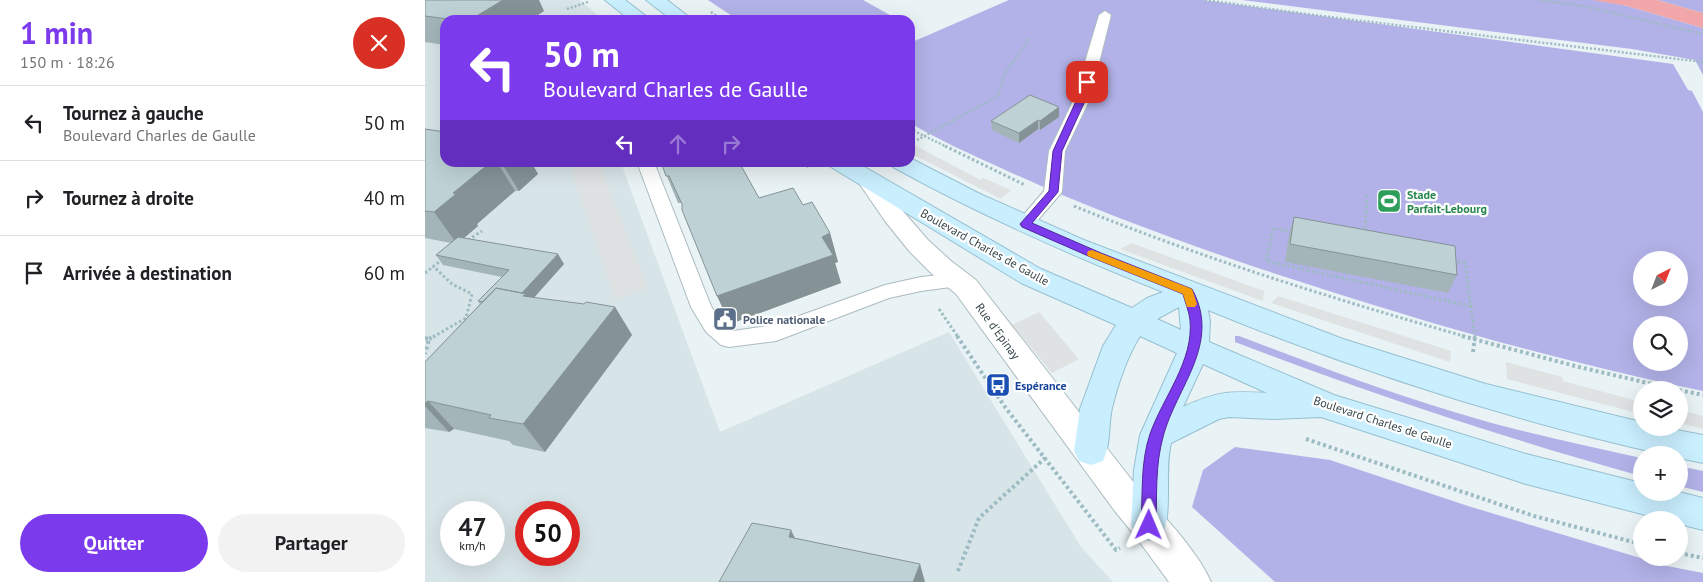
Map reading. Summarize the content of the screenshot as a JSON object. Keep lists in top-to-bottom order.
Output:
{
  "streets": {
    "main road": ["Boulevard Charles de Gaulle"],
    "street": ["Rue d'Epinay"]
  },
  "crossings": [
    ["Boulevard Charles de Gaulle", "Rue d'Epinay"]
  ],
  "places": {
    "sports": ["Stade Parfait-Lebourg"],
    "public building": ["Police nationale"],
    "bus stop": ["Espérance"]
  },
  "north": "top right",
  "page": {
    "heading": ["1 min", "150 m · 18:26"],
    "turn": ["50 m", "Boulevard Charles de Gaulle"],
    "list": [
      {
        "name": "Tournez à gauche",
        "note": "Boulevard Charles de Gaulle",
        "value": "50 m"
      },
      {
        "name": "Tournez à droite",
        "value": "40 m"
      },
      {
        "name": "Arrivée à destination",
        "value": "60 m"
      }
    ],
    "map_buttons": ["+", "−"],
    "speed": "47 km/h",
    "limit": "50",
    "buttons": ["Quitter", "Partager"]
  }
}
